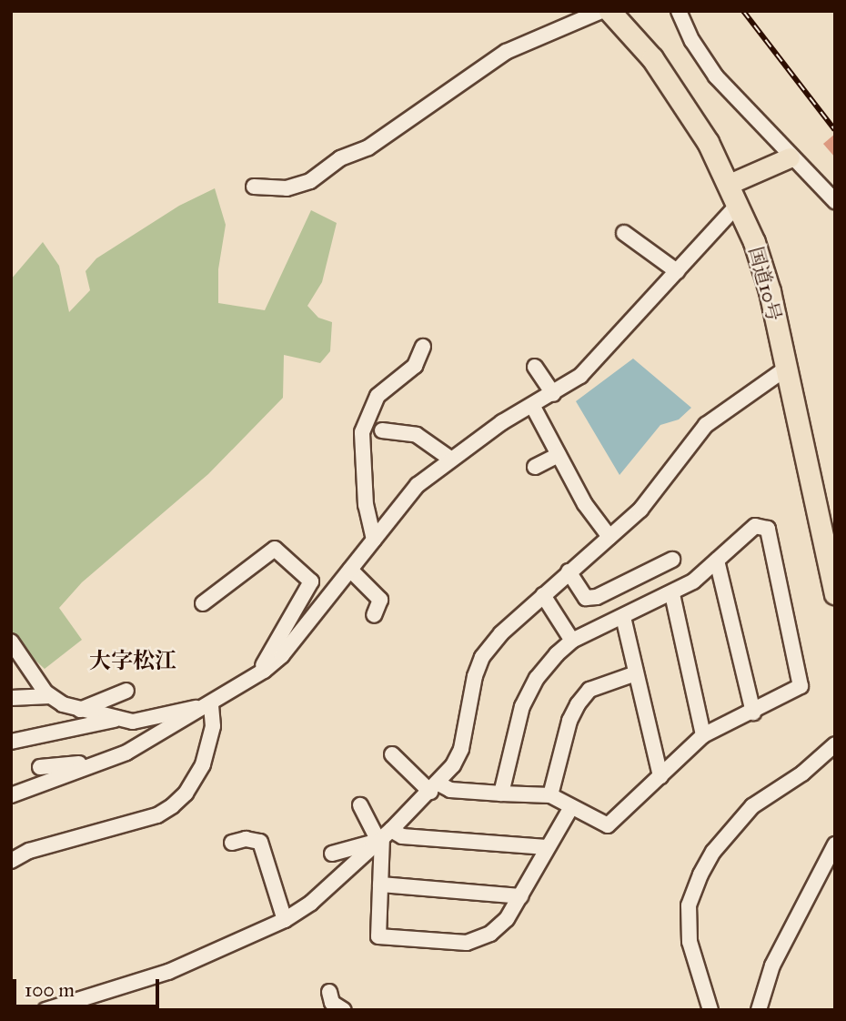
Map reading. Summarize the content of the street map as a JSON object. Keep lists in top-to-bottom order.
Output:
{
  "streets": {
    "highway": ["国道10号"]
  },
  "districts": ["大字松江"],
  "scale_bar": "100 m"
}
